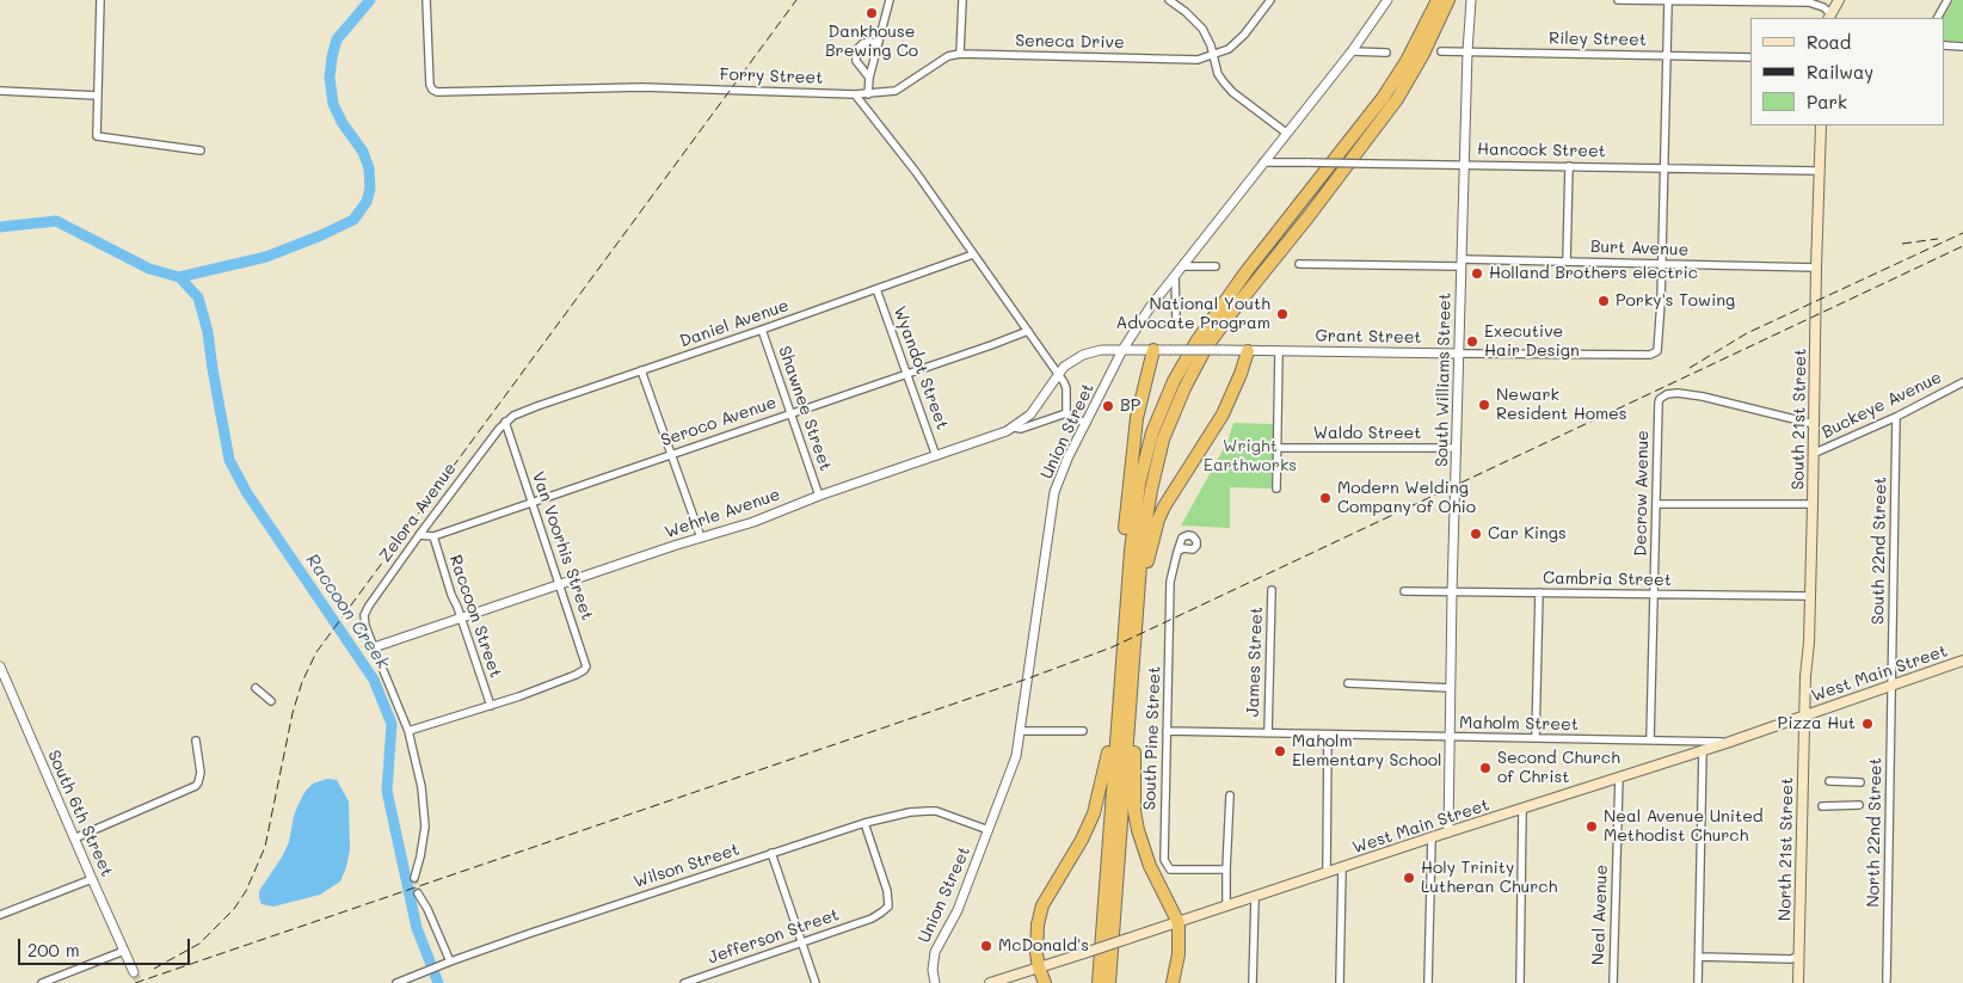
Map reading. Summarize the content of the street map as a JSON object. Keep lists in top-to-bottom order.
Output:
{
  "streets": {
    "main road": ["South 21st Street", "West Main Street", "North 21st Street"],
    "street": [
      "Riley Street",
      "Seneca Drive",
      "Forry Street",
      "Hancock Street",
      "Burt Avenue",
      "Daniel Avenue",
      "Grant Street",
      "Wyandot Street",
      "South Williams Street",
      "Buckeye Avenue",
      "Shawnee Street",
      "Seroco Avenue",
      "Union Street",
      "Waldo Street",
      "Decrow Avenue",
      "Zelora Avenue",
      "Wehrle Avenue",
      "Van Voorhis Street",
      "South 22nd Street",
      "Cambria Street",
      "Raccoon Street",
      "James Street",
      "Maholm Street",
      "South Pine Street",
      "South 6th Street",
      "North 22nd Street",
      "Wilson Street",
      "Neal Avenue",
      "Jefferson Street"
    ]
  },
  "crossings": [
    ["Riley Street", "South Williams Street"],
    ["Seneca Drive", "Forry Street"],
    ["Hancock Street", "South Williams Street"],
    ["Hancock Street", "South 21st Street"],
    ["Hancock Street", "Union Street"],
    ["Burt Avenue", "Grant Street"],
    ["Burt Avenue", "South Williams Street"],
    ["Burt Avenue", "South 21st Street"],
    ["Daniel Avenue", "Wyandot Street"],
    ["Daniel Avenue", "Shawnee Street"],
    ["Daniel Avenue", "Zelora Avenue"],
    ["Daniel Avenue", "Van Voorhis Street"],
    ["Grant Street", "South Williams Street"],
    ["Grant Street", "Union Street"],
    ["Grant Street", "Wehrle Avenue"],
    ["Wyandot Street", "Seroco Avenue"],
    ["Wyandot Street", "Wehrle Avenue"],
    ["South Williams Street", "Waldo Street"],
    ["South Williams Street", "Cambria Street"],
    ["South Williams Street", "West Main Street"],
    ["South Williams Street", "Maholm Street"],
    ["Buckeye Avenue", "South 21st Street"],
    ["Buckeye Avenue", "South 22nd Street"],
    ["Shawnee Street", "Seroco Avenue"],
    ["Shawnee Street", "Wehrle Avenue"],
    ["South 21st Street", "Decrow Avenue"],
    ["South 21st Street", "Cambria Street"],
    ["South 21st Street", "West Main Street"],
    ["South 21st Street", "North 21st Street"],
    ["Seroco Avenue", "Zelora Avenue"],
    ["Seroco Avenue", "Van Voorhis Street"],
    ["Seroco Avenue", "Raccoon Street"],
    ["Union Street", "Wehrle Avenue"],
    ["Union Street", "Wilson Street"],
    ["Decrow Avenue", "Cambria Street"],
    ["Decrow Avenue", "Maholm Street"],
    ["Zelora Avenue", "Wehrle Avenue"],
    ["Zelora Avenue", "Van Voorhis Street"],
    ["Wehrle Avenue", "Van Voorhis Street"],
    ["Wehrle Avenue", "Raccoon Street"],
    ["Van Voorhis Street", "Raccoon Street"],
    ["South 22nd Street", "West Main Street"],
    ["South 22nd Street", "North 22nd Street"],
    ["James Street", "Maholm Street"],
    ["West Main Street", "Maholm Street"],
    ["West Main Street", "North 22nd Street"],
    ["West Main Street", "North 21st Street"],
    ["West Main Street", "Neal Avenue"],
    ["Maholm Street", "South Pine Street"],
    ["Wilson Street", "Jefferson Street"]
  ],
  "water": ["Raccoon Creek"],
  "parks": ["Wright Earthworks"],
  "places": [
    "Dankhouse Brewing Co",
    "Holland Brothers electric",
    "Porky's Towing",
    "National Youth Advocate Program",
    "Executive Hair Design",
    "Newark Resident Homes",
    "BP",
    "Modern Welding Company of Ohio",
    "Car Kings",
    "Pizza Hut",
    "Maholm Elementary School",
    "Second Church of Christ",
    "Neal Avenue United Methodist Church",
    "Holy Trinity Lutheran Church",
    "McDonald's"
  ],
  "legend": ["Road", "Railway", "Park"],
  "scale_bar": "200 m"
}
